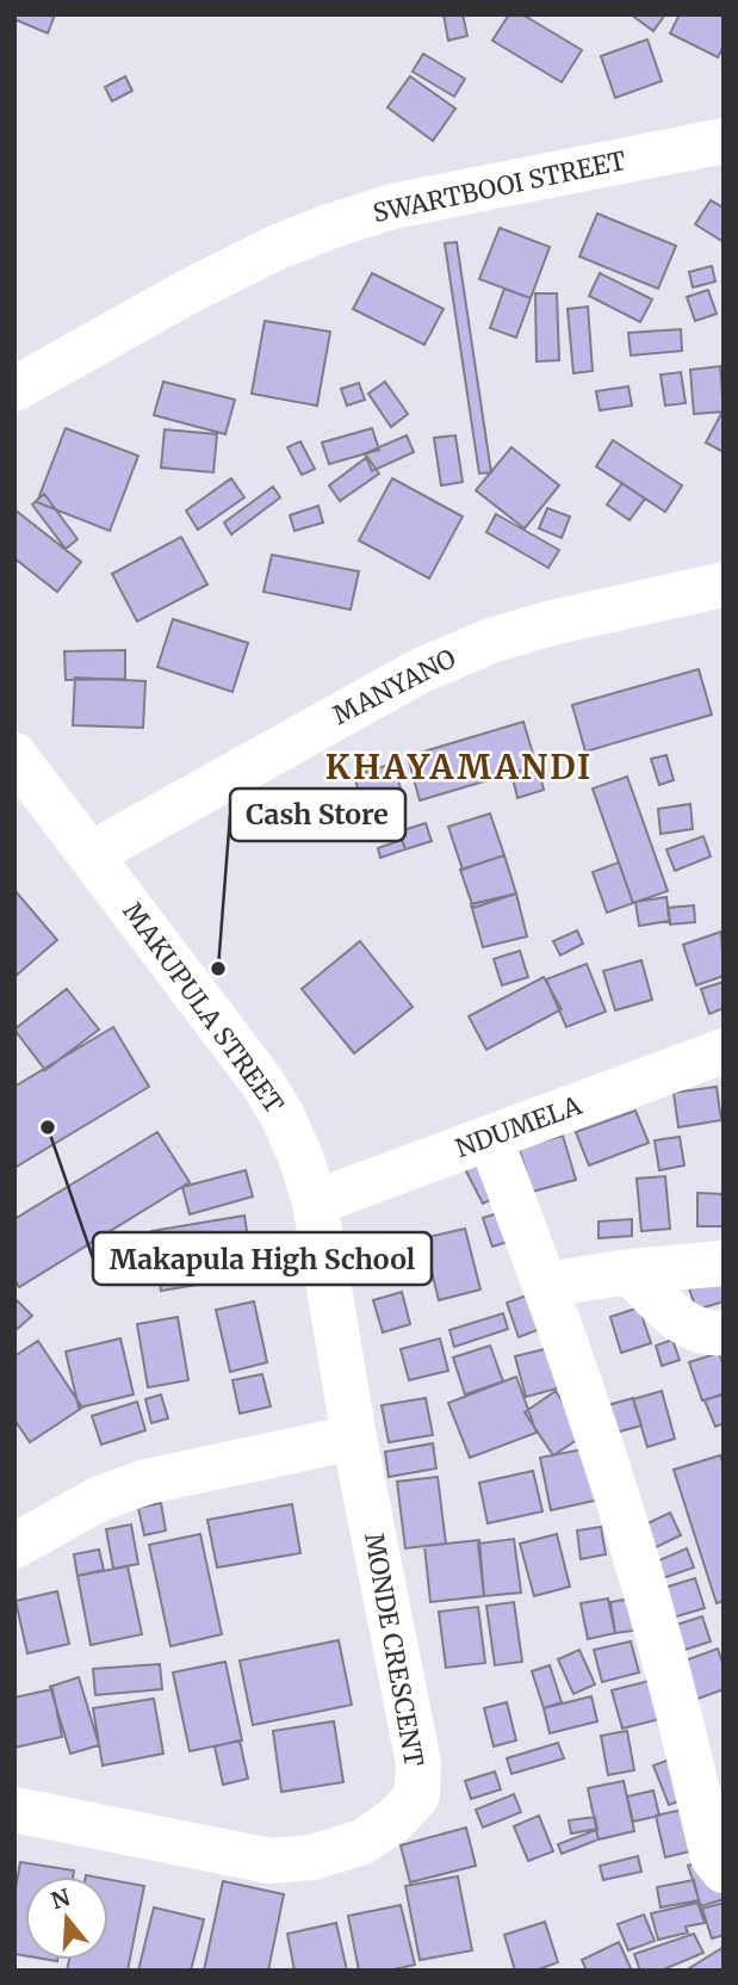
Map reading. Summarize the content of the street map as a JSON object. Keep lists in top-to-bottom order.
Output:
{
  "streets": {
    "street": [
      "SWARTBOOI STREET",
      "MANYANO",
      "MAKUPULA STREET",
      "NDUMELA",
      "MONDE CRESCENT"
    ]
  },
  "crossings": [
    ["MANYANO", "MAKUPULA STREET"],
    ["MAKUPULA STREET", "NDUMELA"],
    ["MAKUPULA STREET", "MONDE CRESCENT"]
  ],
  "districts": ["KHAYAMANDI"],
  "places": ["Cash Store", "Makapula High School"],
  "north": "top"
}
